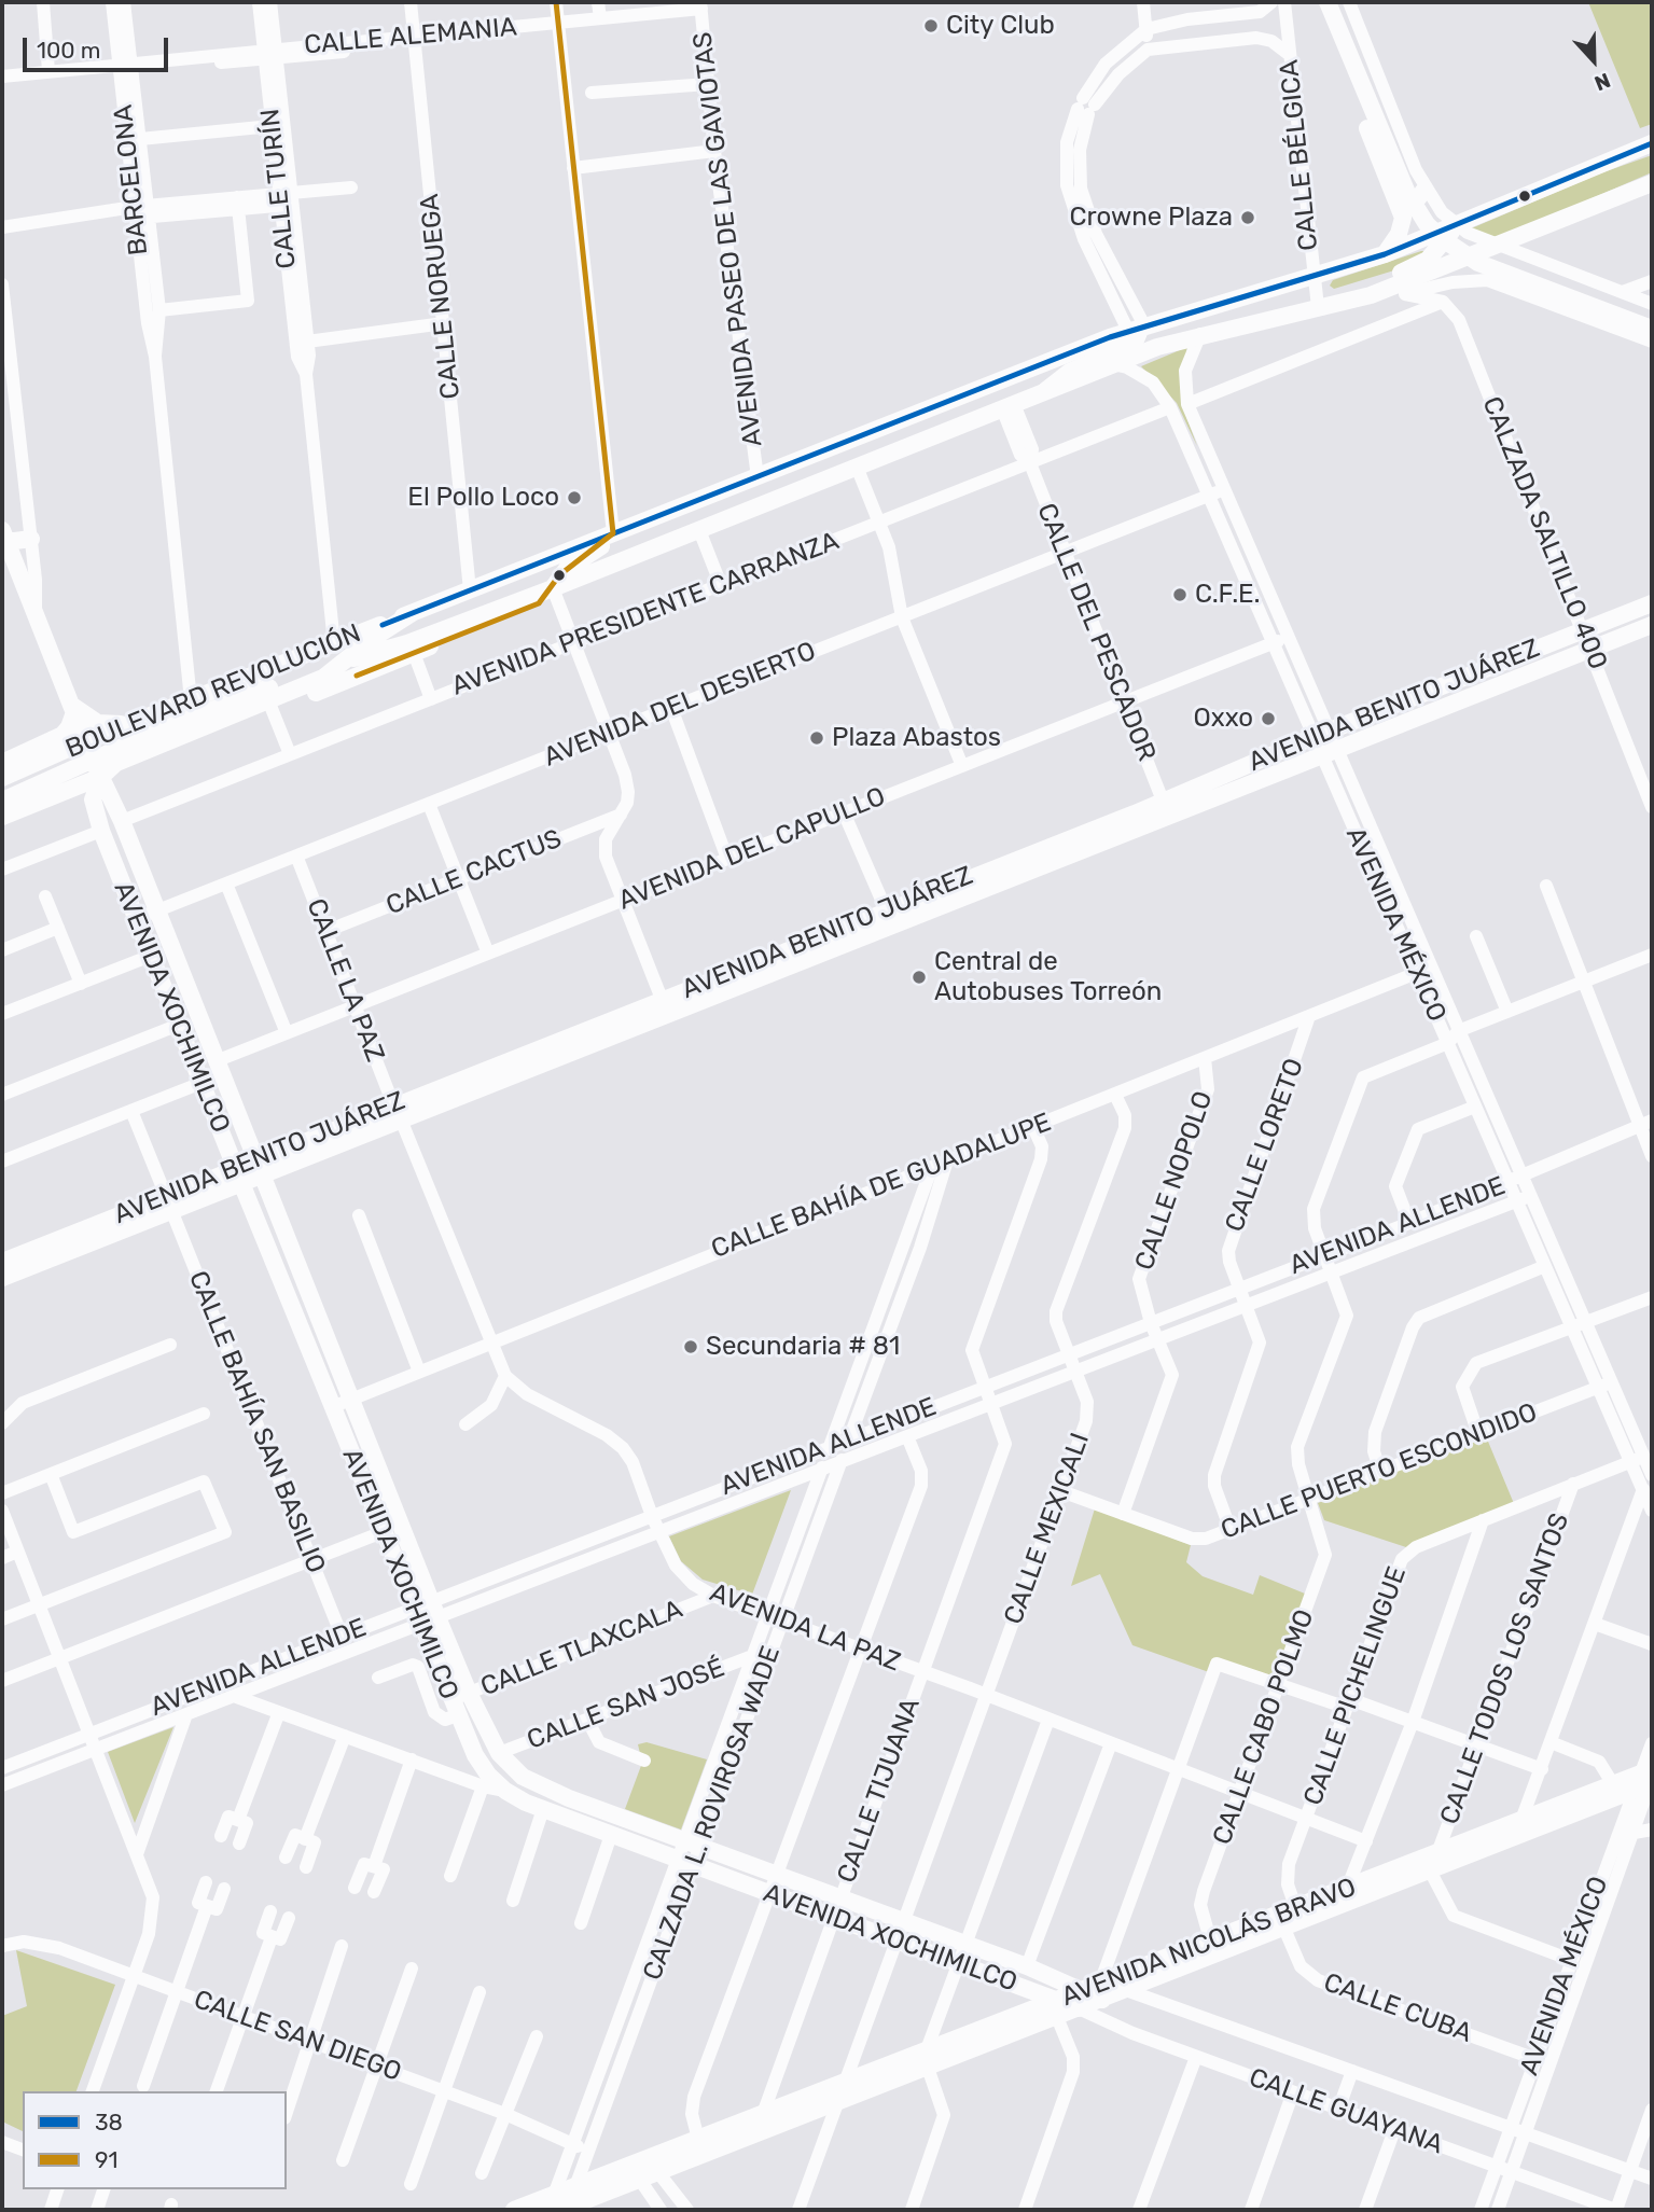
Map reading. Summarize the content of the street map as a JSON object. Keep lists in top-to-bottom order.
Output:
{
  "streets": {
    "main road": [
      "BOULEVARD REVOLUCIÓN",
      "AVENIDA BENITO JUÁREZ",
      "AVENIDA XOCHIMILCO",
      "AVENIDA NICOLÁS BRAVO"
    ],
    "street": [
      "CALLE ALEMANIA",
      "CALLE BÉLGICA",
      "BARCELONA",
      "CALLE TURÍN",
      "AVENIDA PASEO DE LAS GAVIOTAS",
      "CALLE NORUEGA",
      "CALZADA SALTILLO 400",
      "AVENIDA PRESIDENTE CARRANZA",
      "CALLE DEL PESCADOR",
      "AVENIDA DEL DESIERTO",
      "AVENIDA DEL CAPULLO",
      "CALLE CACTUS",
      "AVENIDA MÉXICO",
      "CALLE LA PAZ",
      "CALLE LORETO",
      "CALLE NOPOLO",
      "CALLE BAHÍA DE GUADALUPE",
      "AVENIDA ALLENDE",
      "CALLE BAHÍA SAN BASILIO",
      "CALLE PUERTO ESCONDIDO",
      "CALLE MEXICALI",
      "AVENIDA LA PAZ",
      "CALLE TLAXCALA",
      "CALLE TODOS LOS SANTOS",
      "CALLE PICHELINGUE",
      "CALLE SAN JOSÉ",
      "CALLE CABO POLMO",
      "CALLE TIJUANA",
      "CALZADA L. ROVIROSA WADE",
      "CALLE CUBA",
      "CALLE SAN DIEGO",
      "CALLE GUAYANA"
    ]
  },
  "crossings": [
    ["CALLE ALEMANIA", "BARCELONA"],
    ["CALLE ALEMANIA", "CALLE TURÍN"],
    ["CALLE ALEMANIA", "AVENIDA PASEO DE LAS GAVIOTAS"],
    ["CALLE ALEMANIA", "CALLE NORUEGA"],
    ["CALLE BÉLGICA", "BOULEVARD REVOLUCIÓN"],
    ["BARCELONA", "BOULEVARD REVOLUCIÓN"],
    ["CALLE TURÍN", "BOULEVARD REVOLUCIÓN"],
    ["AVENIDA PASEO DE LAS GAVIOTAS", "BOULEVARD REVOLUCIÓN"],
    ["CALLE NORUEGA", "BOULEVARD REVOLUCIÓN"],
    ["CALZADA SALTILLO 400", "AVENIDA BENITO JUÁREZ"],
    ["AVENIDA PRESIDENTE CARRANZA", "CALLE DEL PESCADOR"],
    ["AVENIDA PRESIDENTE CARRANZA", "AVENIDA MÉXICO"],
    ["AVENIDA PRESIDENTE CARRANZA", "AVENIDA XOCHIMILCO"],
    ["CALLE DEL PESCADOR", "AVENIDA DEL DESIERTO"],
    ["CALLE DEL PESCADOR", "AVENIDA BENITO JUÁREZ"],
    ["CALLE DEL PESCADOR", "AVENIDA DEL CAPULLO"],
    ["BOULEVARD REVOLUCIÓN", "AVENIDA XOCHIMILCO"],
    ["AVENIDA DEL DESIERTO", "AVENIDA MÉXICO"],
    ["AVENIDA DEL DESIERTO", "CALLE LA PAZ"],
    ["AVENIDA DEL DESIERTO", "AVENIDA XOCHIMILCO"],
    ["AVENIDA BENITO JUÁREZ", "AVENIDA MÉXICO"],
    ["AVENIDA BENITO JUÁREZ", "CALLE LA PAZ"],
    ["AVENIDA BENITO JUÁREZ", "AVENIDA XOCHIMILCO"],
    ["AVENIDA BENITO JUÁREZ", "CALLE BAHÍA SAN BASILIO"],
    ["AVENIDA BENITO JUÁREZ", "AVENIDA LA PAZ"],
    ["AVENIDA DEL CAPULLO", "AVENIDA MÉXICO"],
    ["AVENIDA DEL CAPULLO", "CALLE LA PAZ"],
    ["AVENIDA DEL CAPULLO", "AVENIDA XOCHIMILCO"],
    ["CALLE CACTUS", "CALLE LA PAZ"],
    ["AVENIDA MÉXICO", "CALLE BAHÍA DE GUADALUPE"],
    ["AVENIDA MÉXICO", "AVENIDA ALLENDE"],
    ["AVENIDA MÉXICO", "CALLE PUERTO ESCONDIDO"],
    ["AVENIDA MÉXICO", "CALLE PICHELINGUE"],
    ["AVENIDA MÉXICO", "CALLE CABO POLMO"],
    ["AVENIDA MÉXICO", "AVENIDA NICOLÁS BRAVO"],
    ["AVENIDA MÉXICO", "CALLE CUBA"],
    ["AVENIDA MÉXICO", "CALLE GUAYANA"],
    ["CALLE LA PAZ", "AVENIDA LA PAZ"],
    ["AVENIDA XOCHIMILCO", "CALLE BAHÍA DE GUADALUPE"],
    ["AVENIDA XOCHIMILCO", "AVENIDA ALLENDE"],
    ["AVENIDA XOCHIMILCO", "CALLE MEXICALI"],
    ["AVENIDA XOCHIMILCO", "CALLE TLAXCALA"],
    ["AVENIDA XOCHIMILCO", "CALLE SAN JOSÉ"],
    ["AVENIDA XOCHIMILCO", "CALLE TIJUANA"],
    ["AVENIDA XOCHIMILCO", "CALZADA L. ROVIROSA WADE"],
    ["AVENIDA XOCHIMILCO", "AVENIDA NICOLÁS BRAVO"],
    ["AVENIDA XOCHIMILCO", "CALLE GUAYANA"],
    ["CALLE LORETO", "CALLE BAHÍA DE GUADALUPE"],
    ["CALLE LORETO", "AVENIDA ALLENDE"],
    ["CALLE LORETO", "CALLE PUERTO ESCONDIDO"],
    ["CALLE NOPOLO", "CALLE BAHÍA DE GUADALUPE"],
    ["CALLE NOPOLO", "AVENIDA ALLENDE"],
    ["CALLE NOPOLO", "CALLE PUERTO ESCONDIDO"],
    ["CALLE BAHÍA DE GUADALUPE", "CALLE MEXICALI"],
    ["CALLE BAHÍA DE GUADALUPE", "AVENIDA LA PAZ"],
    ["CALLE BAHÍA DE GUADALUPE", "CALLE TIJUANA"],
    ["CALLE BAHÍA DE GUADALUPE", "CALZADA L. ROVIROSA WADE"],
    ["AVENIDA ALLENDE", "CALLE BAHÍA SAN BASILIO"],
    ["AVENIDA ALLENDE", "CALLE MEXICALI"],
    ["AVENIDA ALLENDE", "AVENIDA LA PAZ"],
    ["AVENIDA ALLENDE", "CALLE CABO POLMO"],
    ["AVENIDA ALLENDE", "CALLE TIJUANA"],
    ["AVENIDA ALLENDE", "CALZADA L. ROVIROSA WADE"],
    ["CALLE PUERTO ESCONDIDO", "CALLE MEXICALI"],
    ["CALLE PUERTO ESCONDIDO", "CALLE CABO POLMO"],
    ["CALLE MEXICALI", "AVENIDA LA PAZ"],
    ["CALLE MEXICALI", "AVENIDA NICOLÁS BRAVO"],
    ["AVENIDA LA PAZ", "CALLE TLAXCALA"],
    ["AVENIDA LA PAZ", "CALLE PICHELINGUE"],
    ["AVENIDA LA PAZ", "CALLE CABO POLMO"],
    ["AVENIDA LA PAZ", "CALLE TIJUANA"],
    ["AVENIDA LA PAZ", "CALZADA L. ROVIROSA WADE"],
    ["CALLE TODOS LOS SANTOS", "CALLE PICHELINGUE"],
    ["CALLE TODOS LOS SANTOS", "AVENIDA NICOLÁS BRAVO"],
    ["CALLE PICHELINGUE", "AVENIDA NICOLÁS BRAVO"],
    ["CALLE PICHELINGUE", "CALLE CUBA"],
    ["CALLE SAN JOSÉ", "CALZADA L. ROVIROSA WADE"],
    ["CALLE CABO POLMO", "AVENIDA NICOLÁS BRAVO"],
    ["CALLE TIJUANA", "AVENIDA NICOLÁS BRAVO"],
    ["CALZADA L. ROVIROSA WADE", "AVENIDA NICOLÁS BRAVO"],
    ["CALZADA L. ROVIROSA WADE", "CALLE SAN DIEGO"],
    ["AVENIDA NICOLÁS BRAVO", "CALLE CUBA"],
    ["AVENIDA NICOLÁS BRAVO", "CALLE GUAYANA"]
  ],
  "places": [
    "City Club",
    "Crowne Plaza",
    "El Pollo Loco",
    "C.F.E.",
    "Oxxo",
    "Plaza Abastos",
    "Central de Autobuses Torreón",
    "Secundaria # 81"
  ],
  "lines": ["transit line 91", "transit line 38"],
  "legend": ["38", "91"],
  "scale_bar": "100 m",
  "north": "bottom"
}
